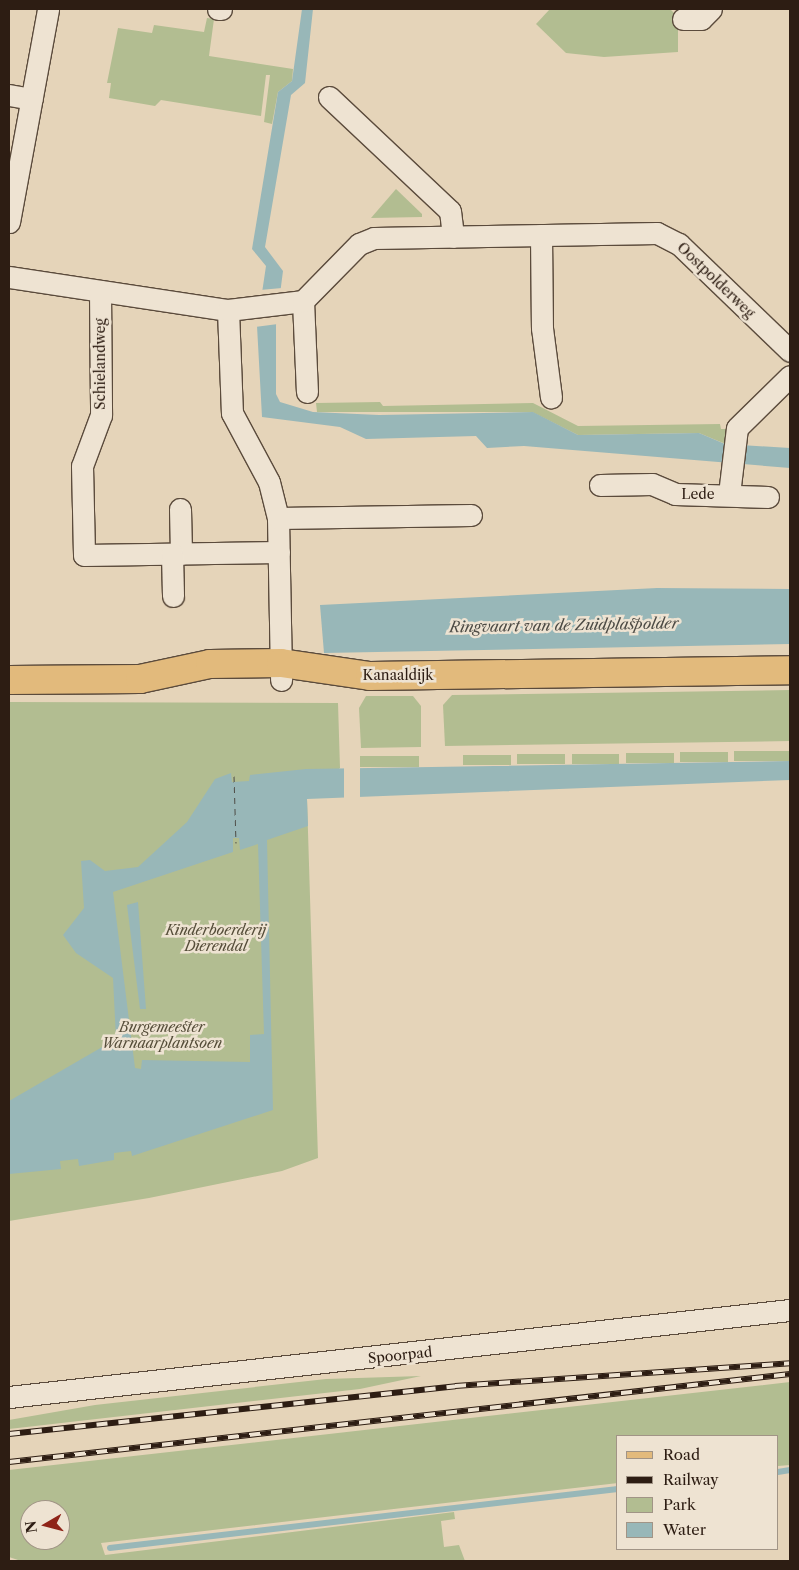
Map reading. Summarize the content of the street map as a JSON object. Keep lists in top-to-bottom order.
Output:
{
  "streets": {
    "main road": ["Kanaaldijk"],
    "street": [
      "Oostpolderweg",
      "Schielandweg",
      "Lede",
      "Spoorpad"
    ]
  },
  "water": ["Ringvaart van de Zuidplaspolder"],
  "parks": ["Kinderboerderij Dierendal", "Burgemeester Warnaarplantsoen"],
  "legend": [
    "Road",
    "Railway",
    "Park",
    "Water"
  ],
  "north": "left"
}
